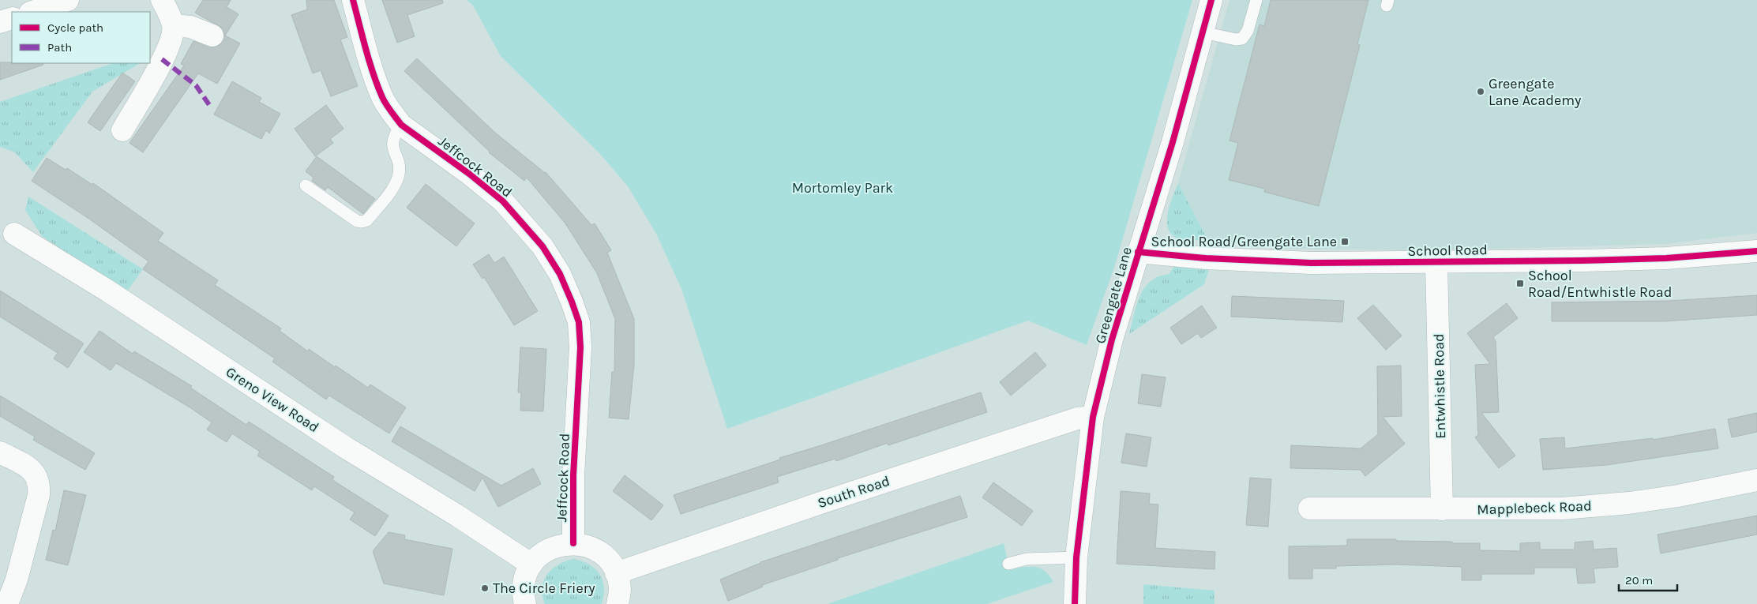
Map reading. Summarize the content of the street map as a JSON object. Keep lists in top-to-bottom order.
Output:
{
  "streets": {
    "street": [
      "Jeffcock Road",
      "School Road",
      "Greengate Lane",
      "Entwhistle Road",
      "Greno View Road",
      "South Road",
      "Mapplebeck Road"
    ]
  },
  "crossings": [
    ["School Road", "Greengate Lane"],
    ["School Road", "Entwhistle Road"],
    ["Greengate Lane", "South Road"],
    ["Entwhistle Road", "Mapplebeck Road"]
  ],
  "parks": ["Mortomley Park"],
  "places": {
    "other": ["Greengate Lane Academy", "The Circle Friery"],
    "transit": ["School Road/Greengate Lane", "School Road/Entwhistle Road"]
  },
  "legend": ["Cycle path", "Path"],
  "scale_bar": "20 m"
}
